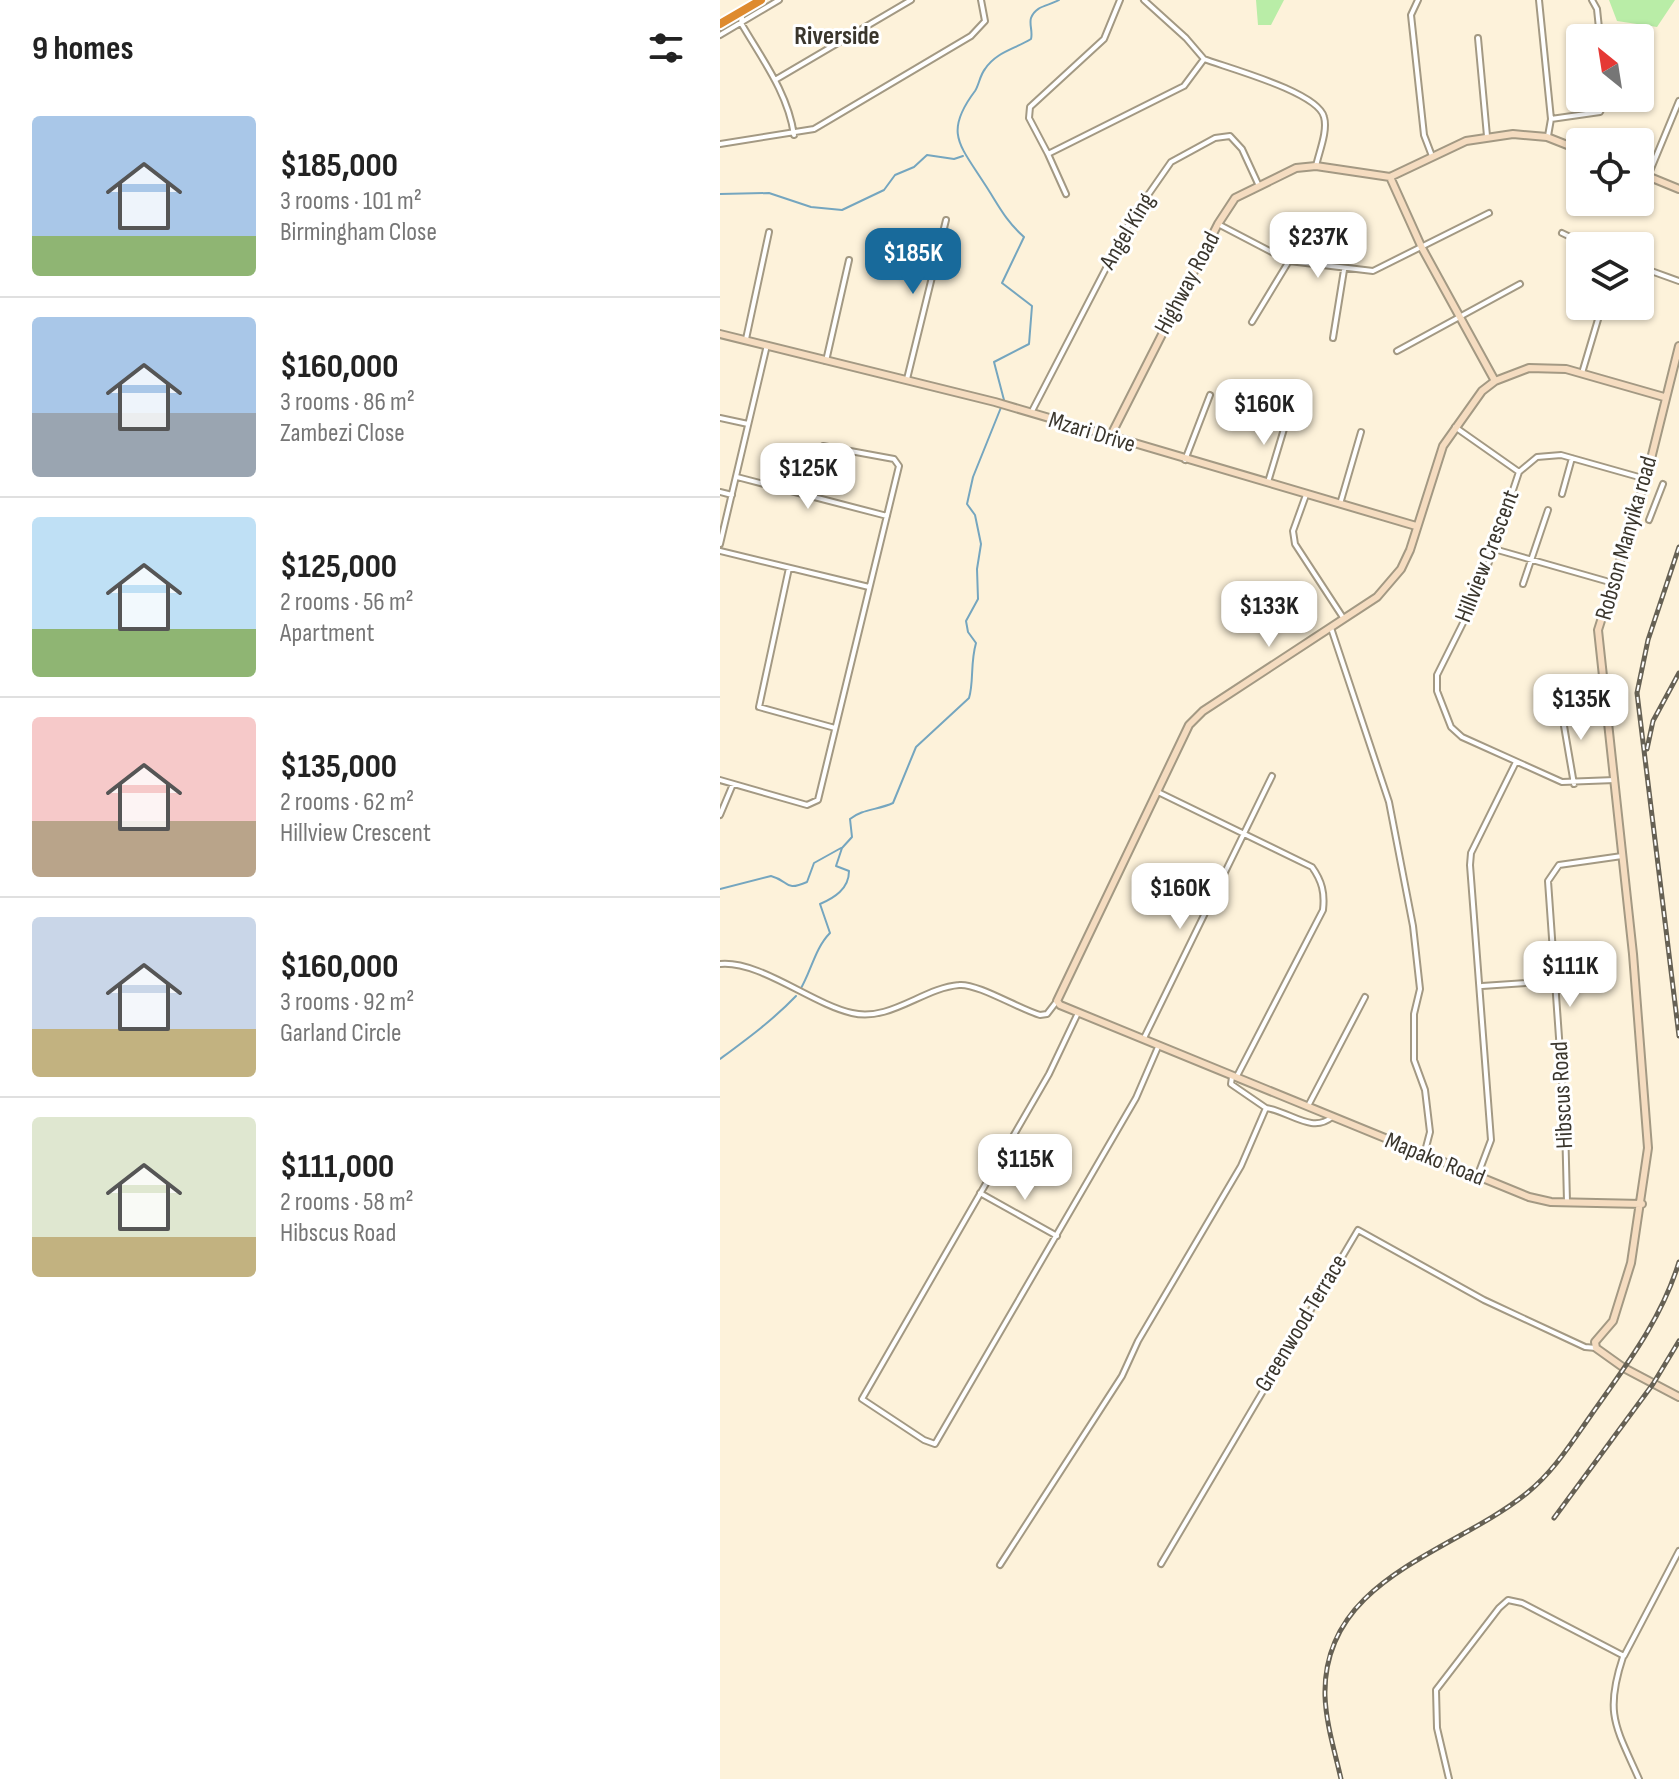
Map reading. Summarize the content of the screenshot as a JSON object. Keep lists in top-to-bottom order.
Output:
{
  "streets": {
    "street": [
      "Angel King",
      "Highway Road",
      "Mzari Drive",
      "Robson Manyika road",
      "Hillview Crescent",
      "Hibscus Road",
      "Mapako Road",
      "Greenwood Terrace"
    ]
  },
  "crossings": [
    ["Angel King", "Highway Road"],
    ["Angel King", "Mzari Drive"],
    ["Highway Road", "Mzari Drive"],
    ["Robson Manyika road", "Hillview Crescent"],
    ["Robson Manyika road", "Hibscus Road"],
    ["Robson Manyika road", "Mapako Road"],
    ["Robson Manyika road", "Greenwood Terrace"],
    ["Hibscus Road", "Mapako Road"]
  ],
  "districts": ["Riverside"],
  "north": "top left",
  "page": {
    "heading": "9 homes",
    "list": [
      {
        "name": "$185,000",
        "note": "3 rooms · 101 m² · Birmingham Close"
      },
      {
        "name": "$160,000",
        "note": "3 rooms · 86 m² · Zambezi Close"
      },
      {
        "name": "$125,000",
        "note": "2 rooms · 56 m² · Apartment"
      },
      {
        "name": "$135,000",
        "note": "2 rooms · 62 m² · Hillview Crescent"
      },
      {
        "name": "$160,000",
        "note": "3 rooms · 92 m² · Garland Circle"
      },
      {
        "name": "$111,000",
        "note": "2 rooms · 58 m² · Hibscus Road"
      }
    ],
    "price": [
      "$237K",
      "$185K",
      "$160K",
      "$125K",
      "$133K",
      "$135K",
      "$160K",
      "$111K",
      "$115K"
    ]
  }
}
